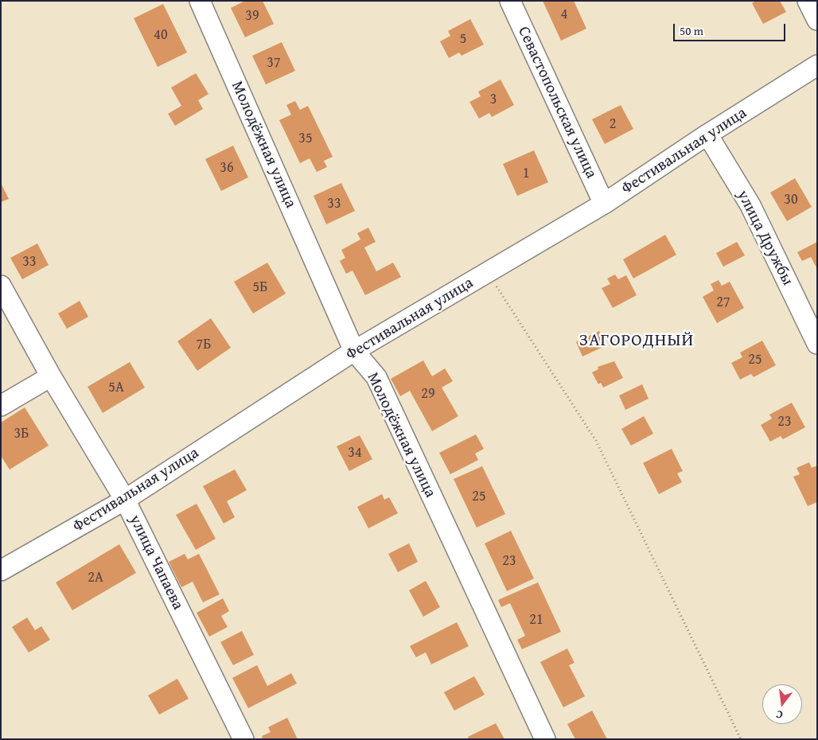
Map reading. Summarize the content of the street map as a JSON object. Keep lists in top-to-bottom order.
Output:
{
  "streets": {
    "street": [
      "Севастопольская улица",
      "Молодёжная улица",
      "Фестивальная улица",
      "улица Дружбы",
      "улица Чапаева"
    ]
  },
  "crossings": [
    ["Севастопольская улица", "Фестивальная улица"],
    ["Молодёжная улица", "Фестивальная улица"],
    ["Фестивальная улица", "улица Дружбы"],
    ["Фестивальная улица", "улица Чапаева"]
  ],
  "districts": ["ЗАГОРОДНЫЙ"],
  "house_numbers": [
    "4",
    "39",
    "40",
    "5",
    "37",
    "3",
    "2",
    "35",
    "36",
    "1",
    "30",
    "33",
    "33",
    "5Б",
    "27",
    "7Б",
    "25",
    "5А",
    "29",
    "23",
    "3Б",
    "34",
    "25",
    "23",
    "2А",
    "21"
  ],
  "scale_bar": "50 m",
  "north": "bottom"
}
